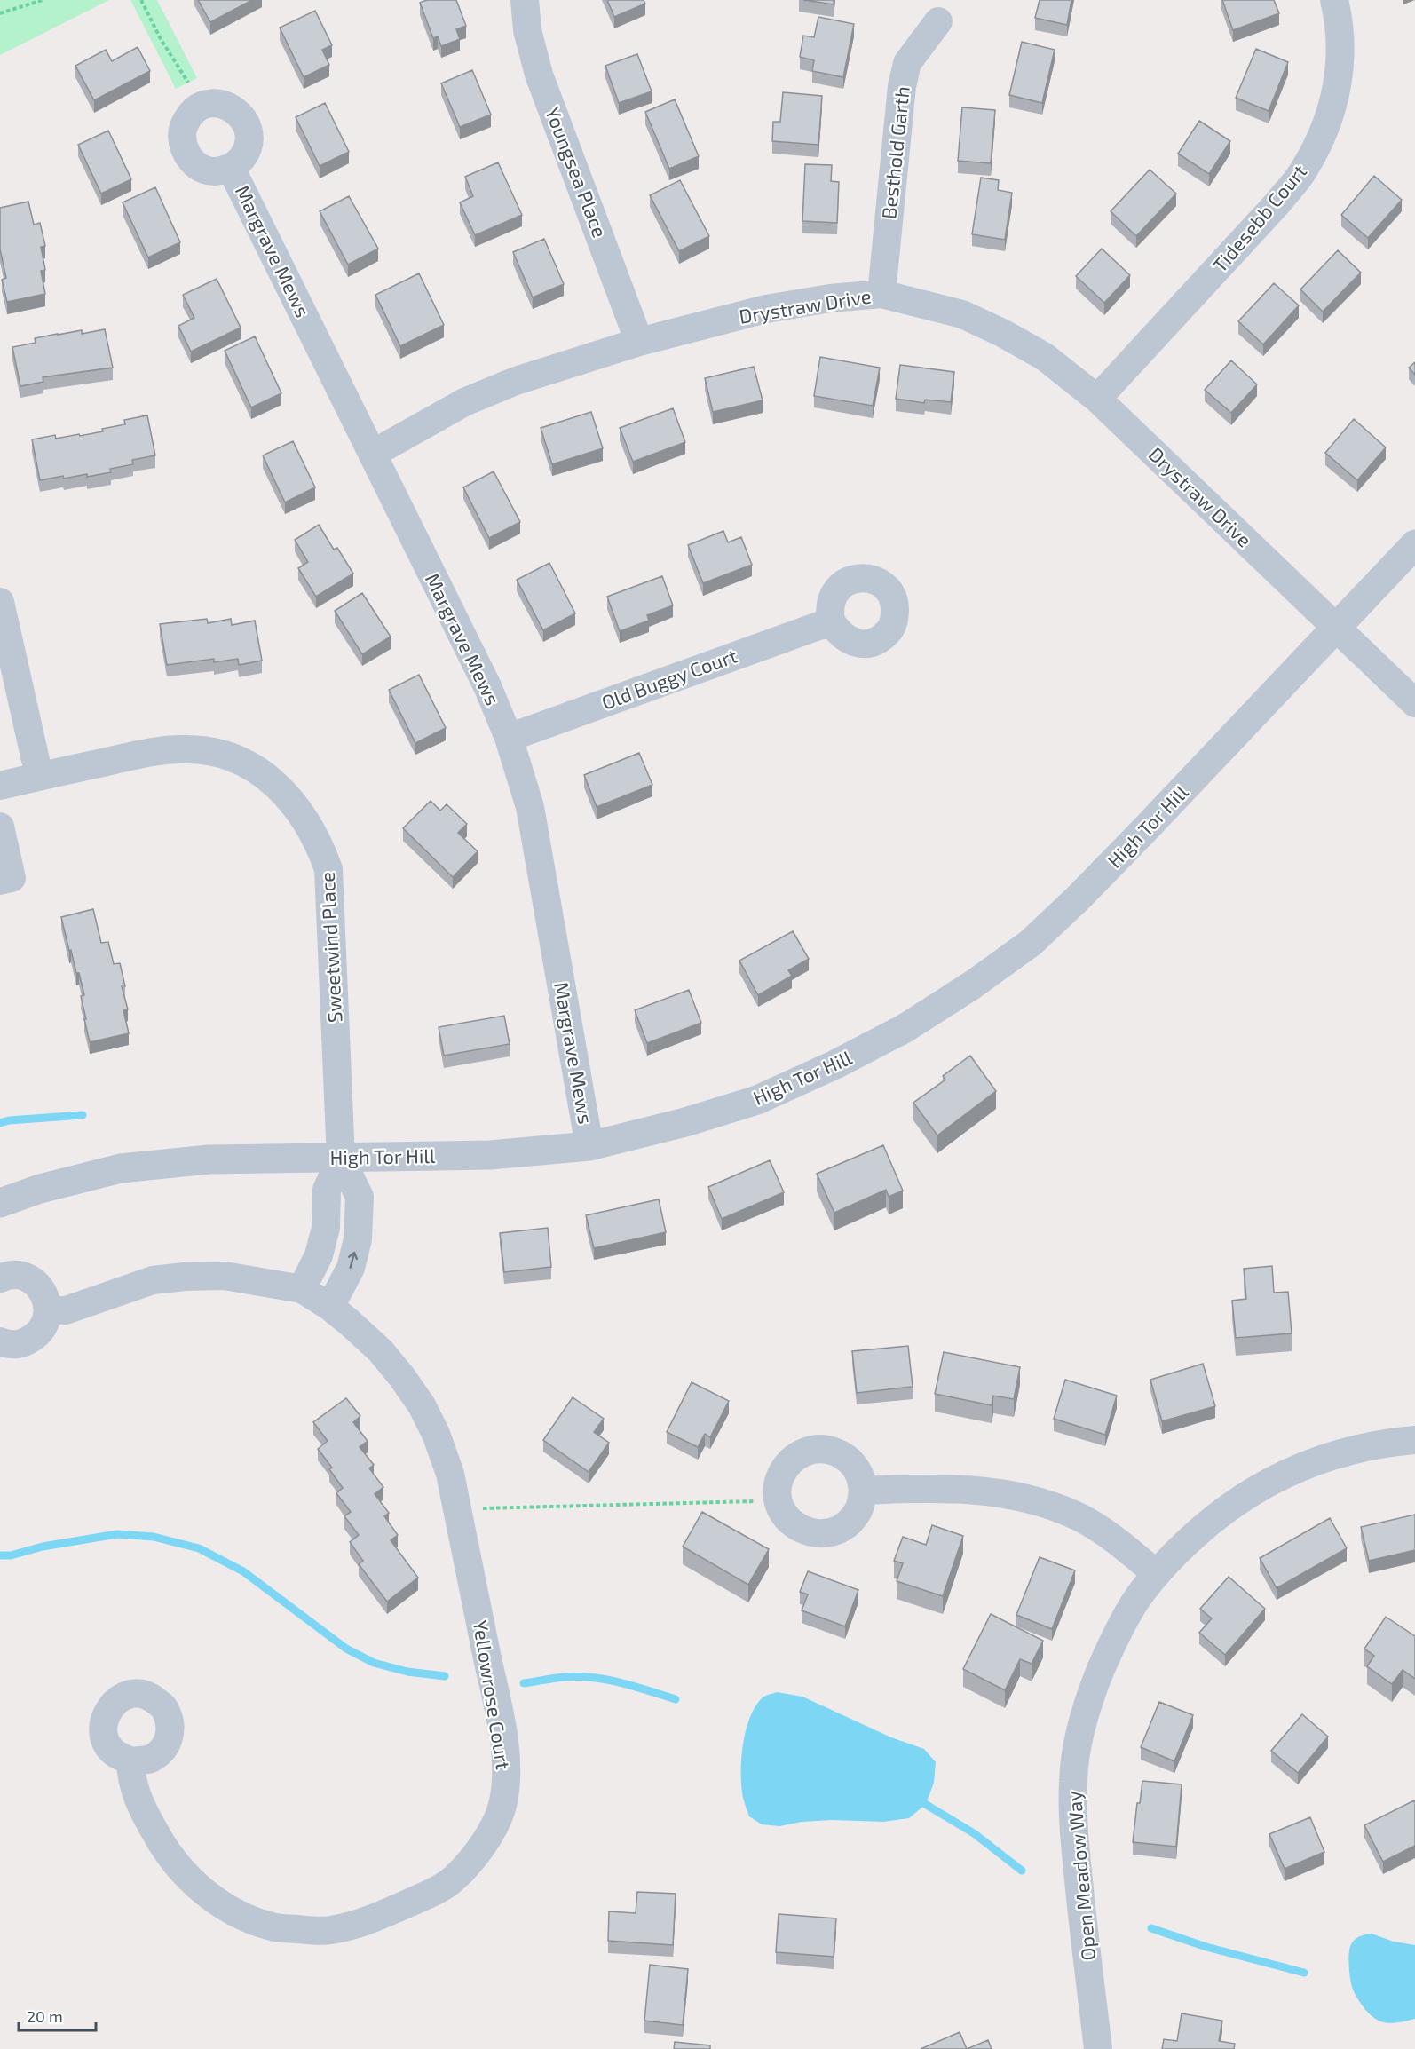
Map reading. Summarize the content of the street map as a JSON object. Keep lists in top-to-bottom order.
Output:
{
  "streets": {
    "street": [
      "Besthold Garth",
      "Youngsea Place",
      "Tidesebb Court",
      "Margrave Mews",
      "Drystraw Drive",
      "Old Buggy Court",
      "High Tor Hill",
      "Sweetwind Place",
      "Yellowrose Court",
      "Open Meadow Way"
    ]
  },
  "crossings": [
    ["Besthold Garth", "Drystraw Drive"],
    ["Youngsea Place", "Drystraw Drive"],
    ["Tidesebb Court", "Drystraw Drive"],
    ["Margrave Mews", "Drystraw Drive"],
    ["Margrave Mews", "Old Buggy Court"],
    ["Margrave Mews", "High Tor Hill"],
    ["Drystraw Drive", "High Tor Hill"],
    ["High Tor Hill", "Sweetwind Place"]
  ],
  "scale_bar": "20 m"
}
